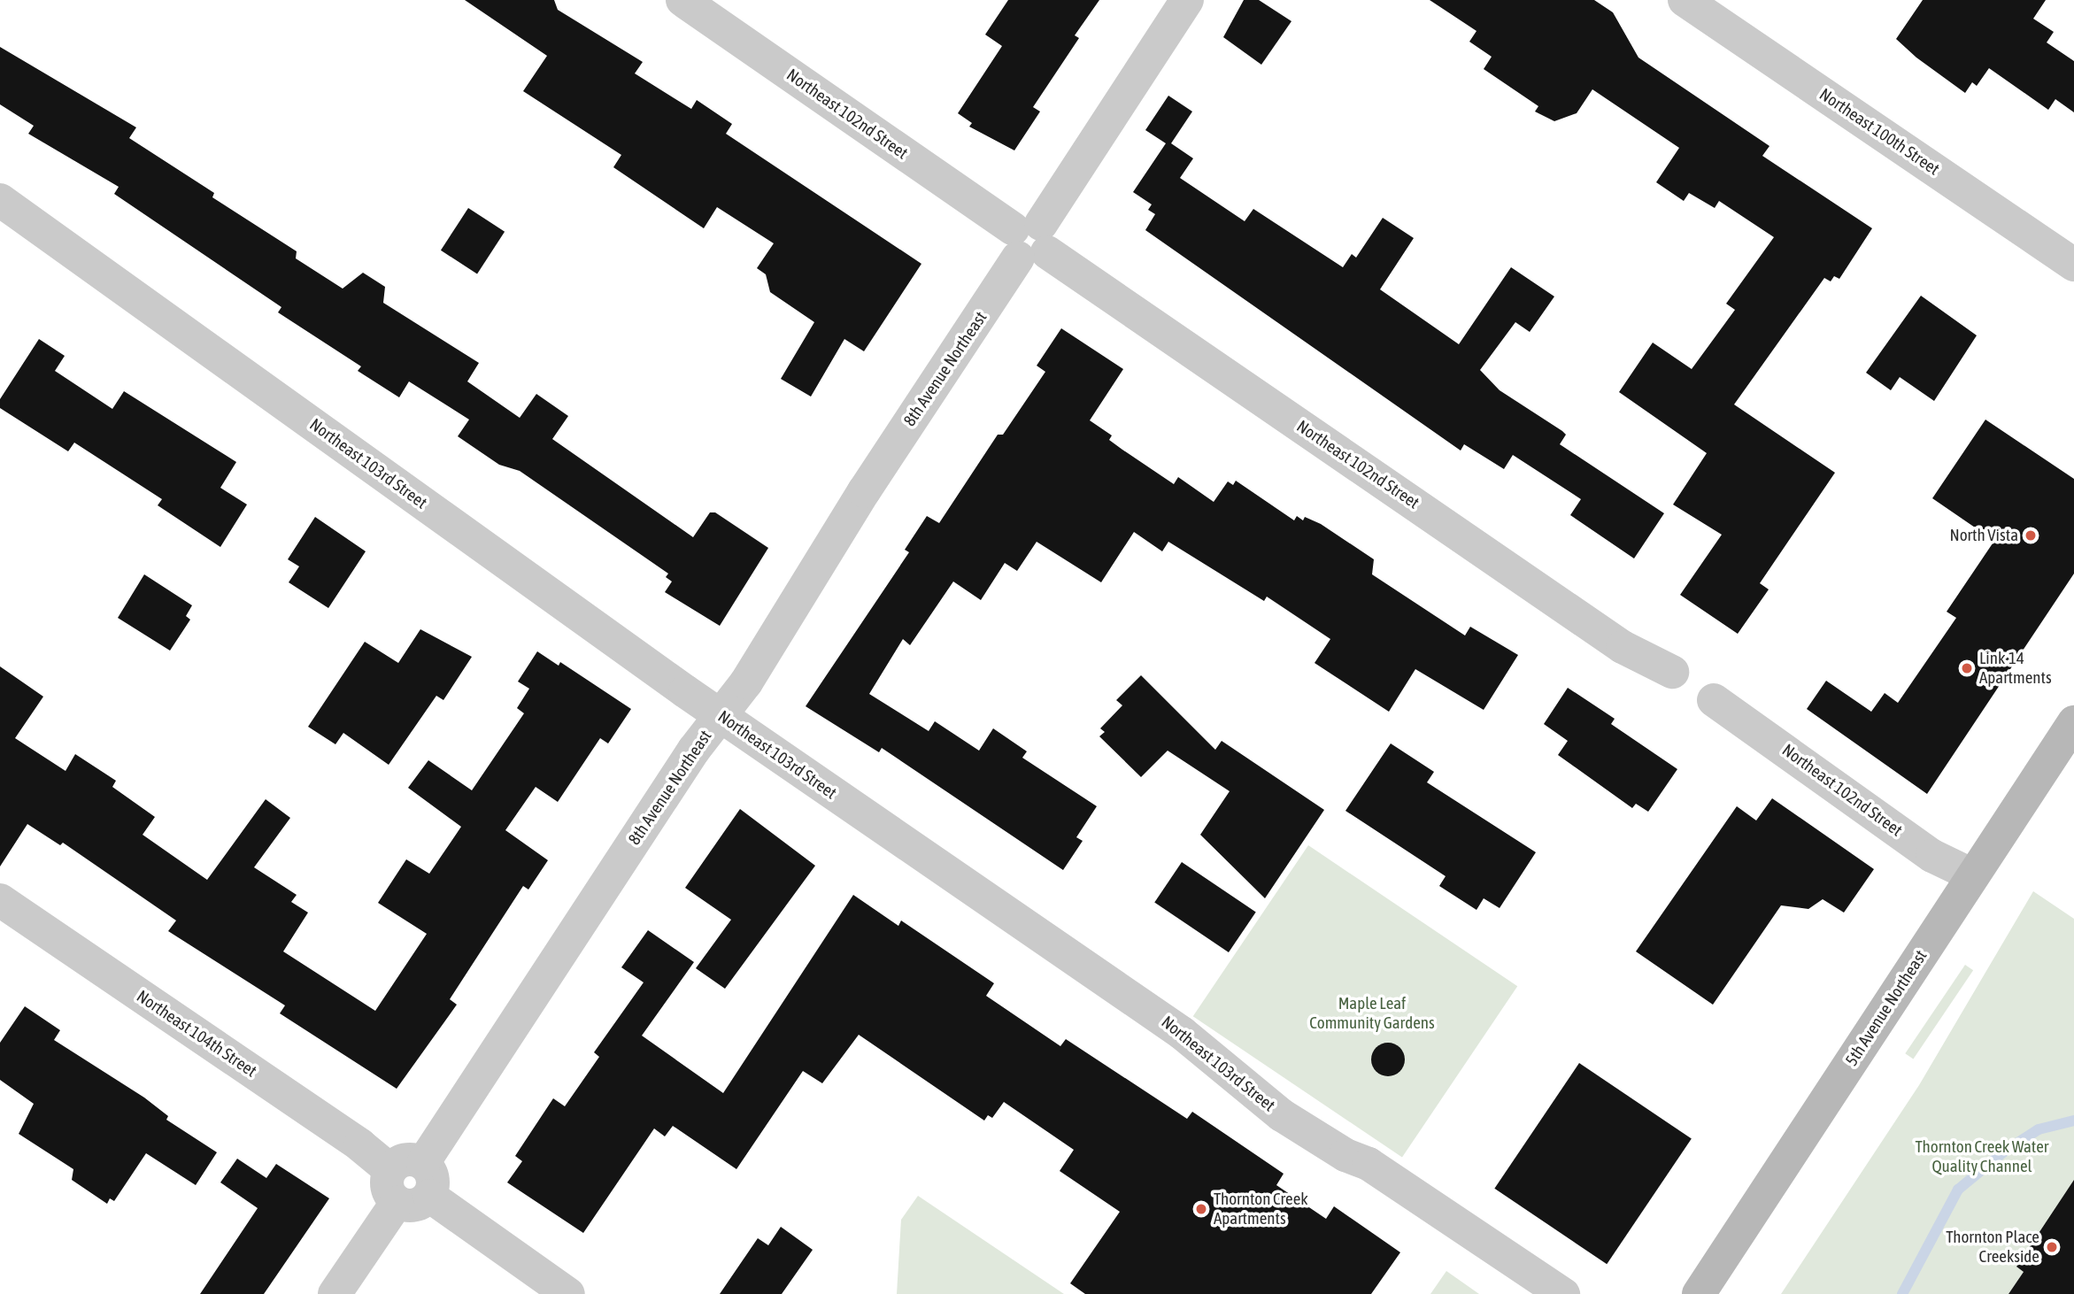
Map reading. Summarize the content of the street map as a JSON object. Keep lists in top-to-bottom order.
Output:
{
  "streets": {
    "main road": ["5th Avenue Northeast"],
    "street": [
      "Northeast 102nd Street",
      "Northeast 100th Street",
      "8th Avenue Northeast",
      "Northeast 103rd Street",
      "Northeast 104th Street"
    ]
  },
  "crossings": [
    ["Northeast 102nd Street", "8th Avenue Northeast"],
    ["Northeast 102nd Street", "5th Avenue Northeast"],
    ["8th Avenue Northeast", "Northeast 103rd Street"],
    ["8th Avenue Northeast", "Northeast 104th Street"]
  ],
  "parks": ["Maple Leaf Community Gardens", "Thornton Creek Water Quality Channel"],
  "places": [
    "North Vista",
    "Link-14 Apartments",
    "Thornton Creek Apartments",
    "Thornton Place Creekside"
  ]
}
